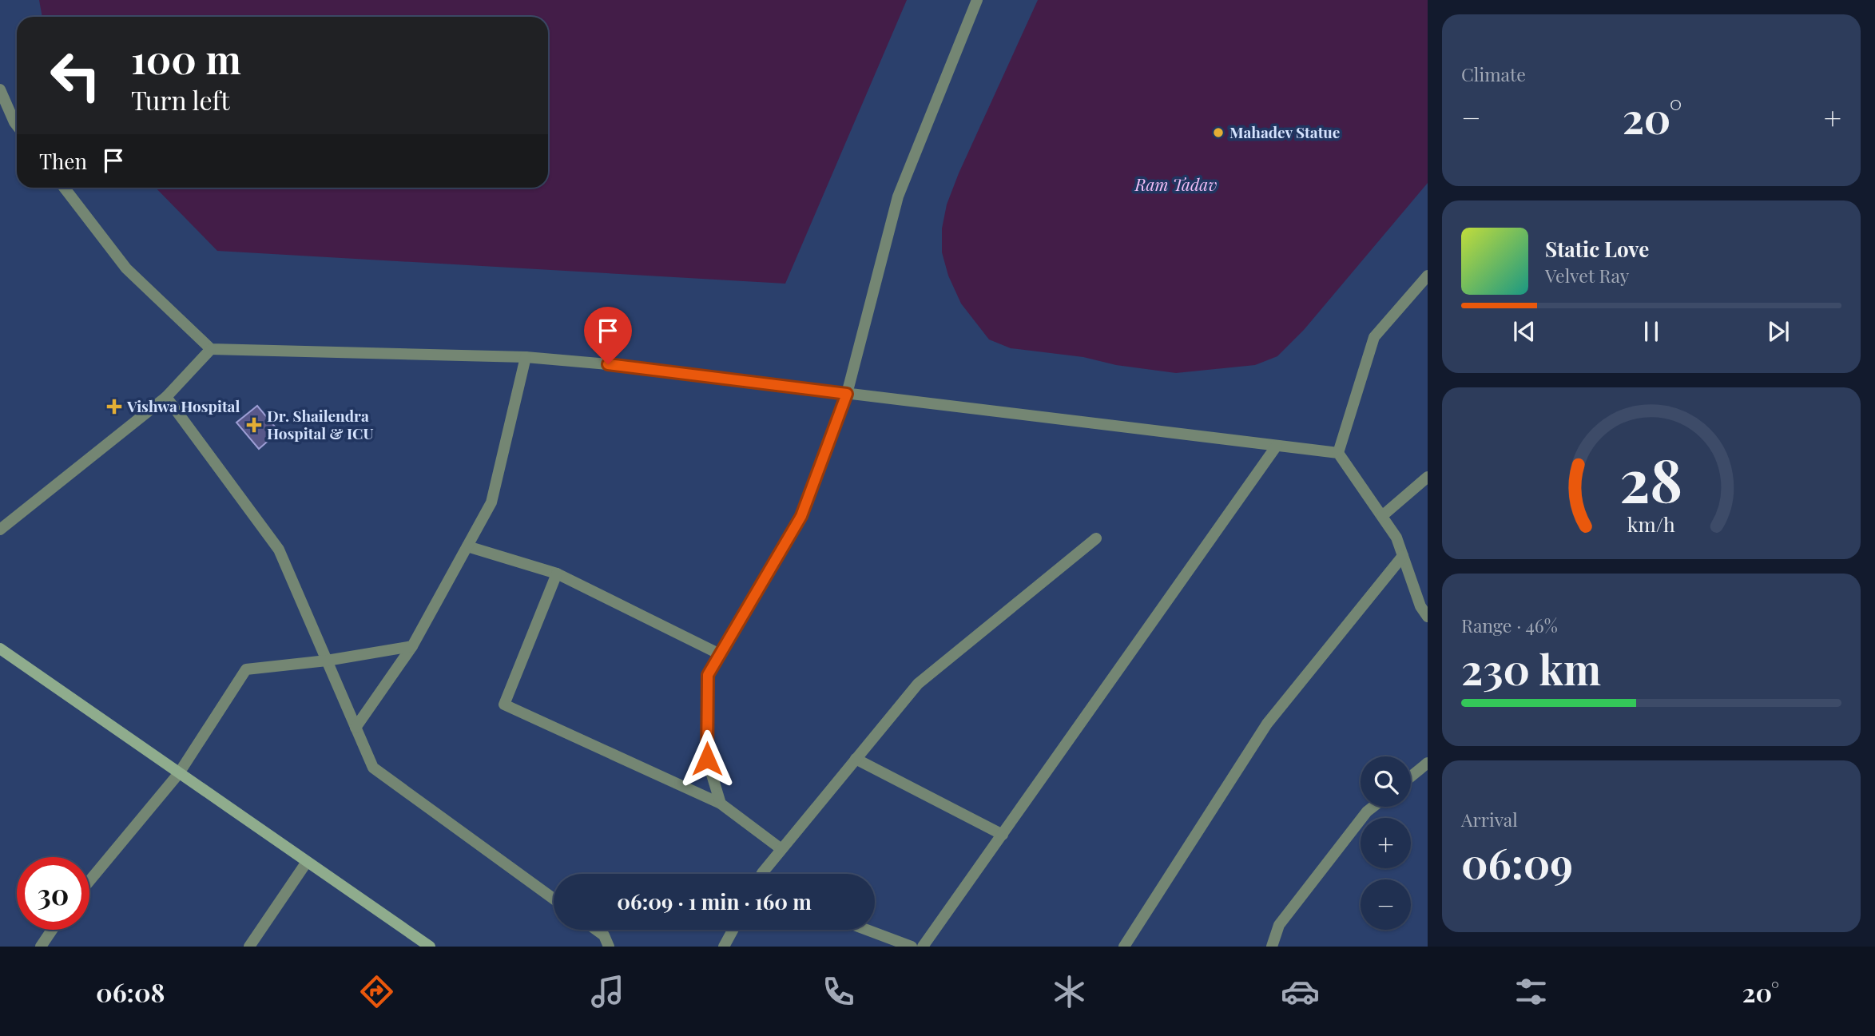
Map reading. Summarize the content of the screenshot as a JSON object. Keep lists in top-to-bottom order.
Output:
{
  "water": ["Ram Tadav"],
  "places": {
    "other": ["Mahadev Statue"],
    "health": ["Vishwa Hospital", "Dr. Shailendra Hospital & ICU"]
  },
  "page": {
    "tile": [
      "Climate",
      ["Range · 46%", "230 km"],
      ["Arrival", "06:09"]
    ],
    "turn": ["100 m", "Turn left"],
    "heat": ["−", "20°", "+"],
    "then": "Then",
    "song": ["Static Love", "Velvet Ray"],
    "map_buttons": ["+", "−"],
    "limit": "30",
    "trip": "06:09 · 1 min · 160 m",
    "tabs": ["06:08", "20°"],
    "gauge": ["28", "km/h"]
  }
}
